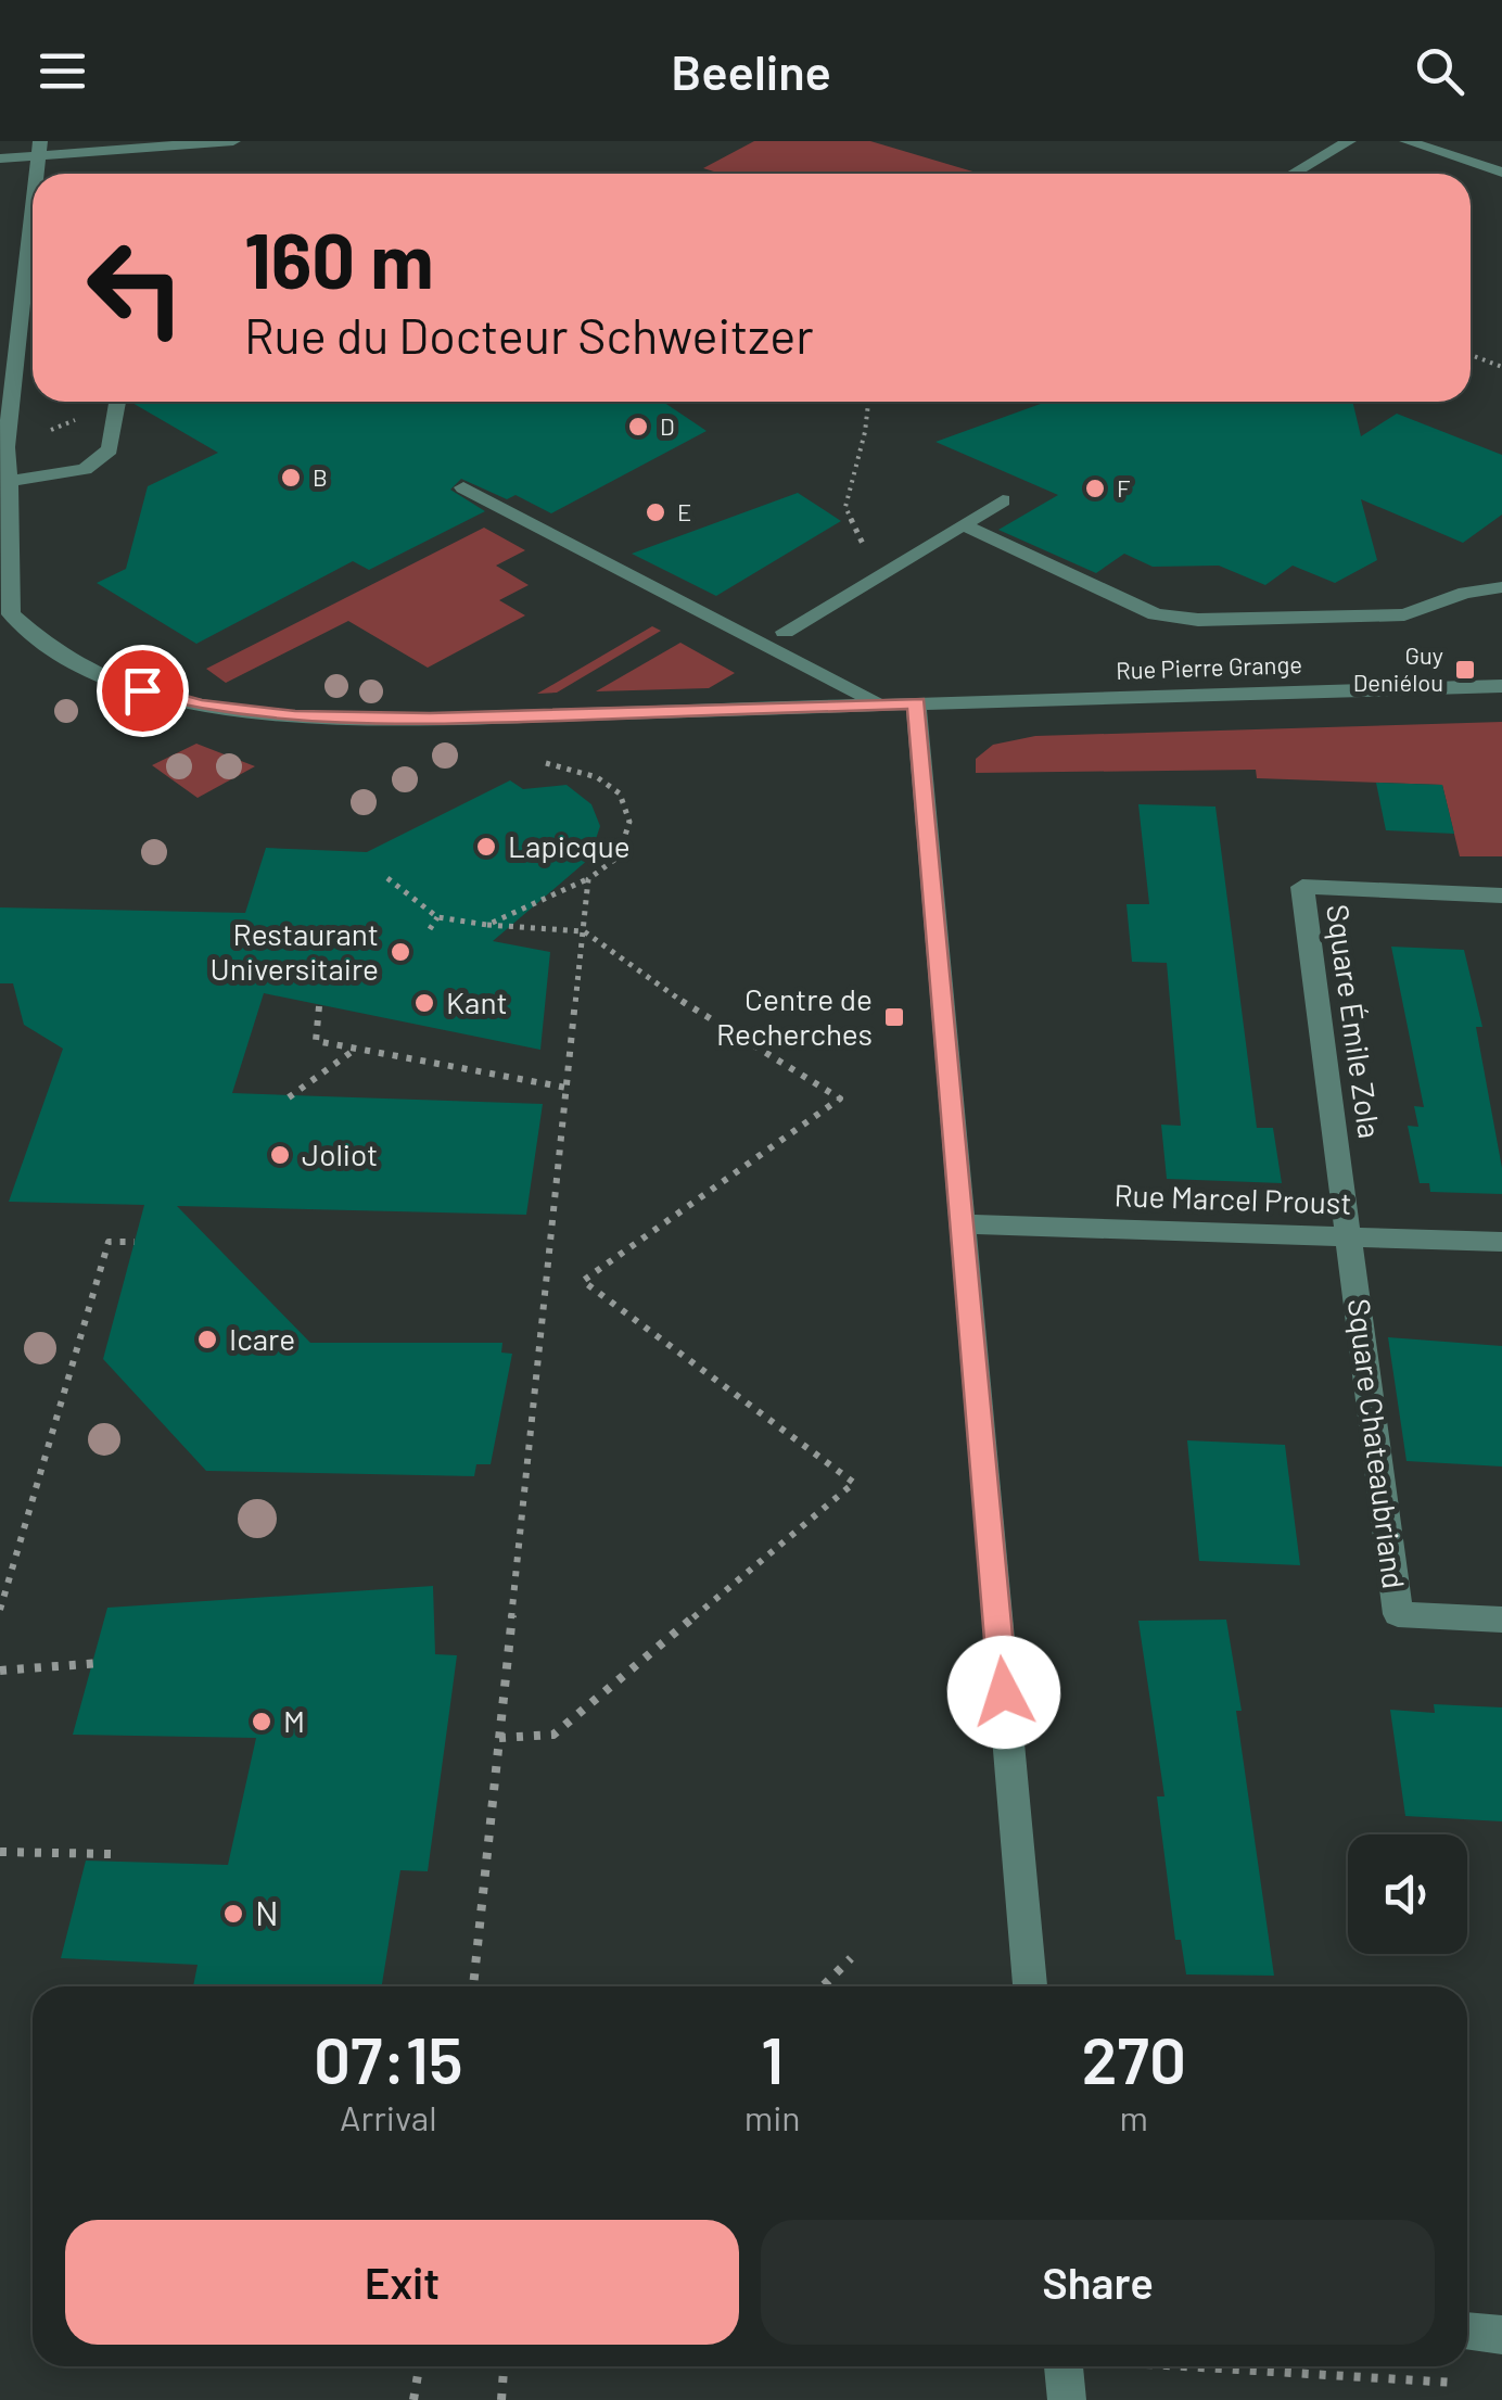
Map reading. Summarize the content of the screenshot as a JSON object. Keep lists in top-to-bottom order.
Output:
{
  "streets": {
    "street": [
      "Rue Pierre Grange",
      "Square Émile Zola",
      "Rue Marcel Proust",
      "Square Chateaubriand"
    ]
  },
  "crossings": [
    ["Square Émile Zola", "Rue Marcel Proust"],
    ["Square Émile Zola", "Square Chateaubriand"],
    ["Rue Marcel Proust", "Square Chateaubriand"]
  ],
  "places": {
    "other": [
      "D",
      "B",
      "F",
      "E",
      "Lapicque",
      "Restaurant Universitaire",
      "Kant",
      "Joliot",
      "Icare",
      "M",
      "N"
    ],
    "transit": ["Guy Deniélou", "Centre de Recherches"]
  },
  "page": {
    "header": "Beeline",
    "turn": ["160 m", "Rue du Docteur Schweitzer"],
    "eta": [
      "07:15",
      "Arrival",
      "1",
      "min",
      "270",
      "m"
    ],
    "buttons": ["Exit", "Share"]
  }
}
